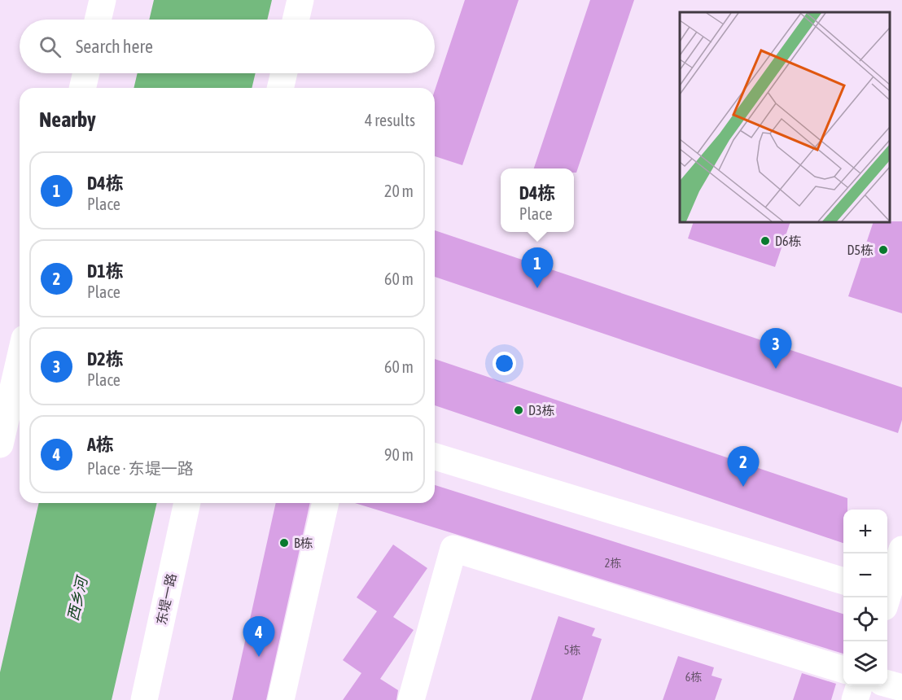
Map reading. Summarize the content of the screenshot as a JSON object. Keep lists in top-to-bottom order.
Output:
{
  "streets": {
    "street": ["东堤一路"]
  },
  "water": ["西乡河"],
  "places": [
    "D6栋",
    "D5栋",
    "D3栋",
    "B栋"
  ],
  "house_numbers": ["2栋", "5栋", "6栋"],
  "page": {
    "search": "Search here",
    "heading": ["Nearby", "4 results"],
    "list": [
      {
        "mark": "1",
        "name": "D4栋",
        "note": "Place",
        "value": "20 m"
      },
      {
        "mark": "2",
        "name": "D1栋",
        "note": "Place",
        "value": "60 m"
      },
      {
        "mark": "3",
        "name": "D2栋",
        "note": "Place",
        "value": "60 m"
      },
      {
        "mark": "4",
        "name": "A栋",
        "note": "Place · 东堤一路",
        "value": "90 m"
      }
    ],
    "popup": ["D4栋", "Place"],
    "pins": [
      "1",
      "3",
      "2",
      "4"
    ],
    "map_buttons": ["+", "−"]
  }
}
